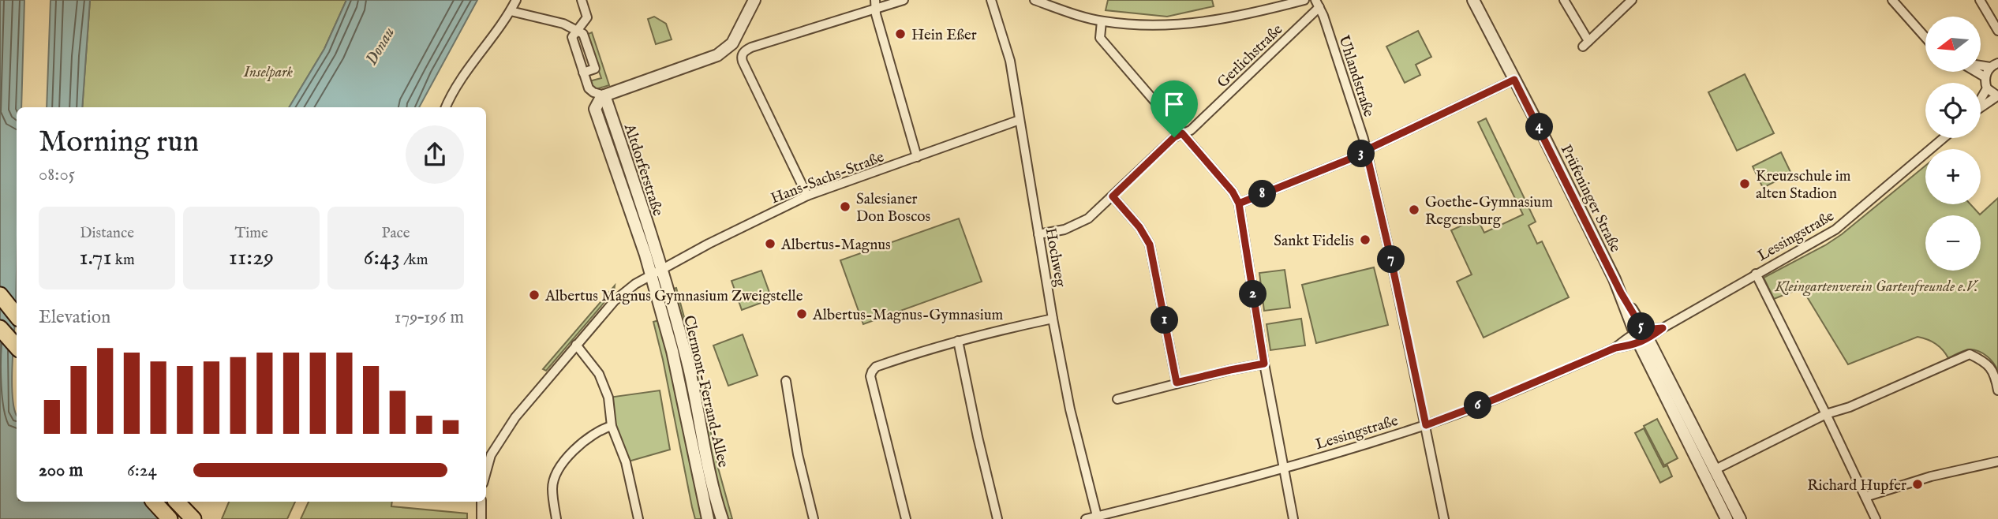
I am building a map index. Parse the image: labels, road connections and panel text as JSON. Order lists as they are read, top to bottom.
{
  "streets": {
    "street": [
      "Gerlichstraße",
      "Uhlandstraße",
      "Altdorferstraße",
      "Hans-Sachs-Straße",
      "Prüfeninger Straße",
      "Lessingstraße",
      "Hochweg",
      "Clermont-Ferrand-Allee"
    ]
  },
  "crossings": [
    ["Gerlichstraße", "Uhlandstraße"],
    ["Gerlichstraße", "Hochweg"],
    ["Uhlandstraße", "Lessingstraße"],
    ["Altdorferstraße", "Hans-Sachs-Straße"],
    ["Altdorferstraße", "Clermont-Ferrand-Allee"],
    ["Hans-Sachs-Straße", "Hochweg"],
    ["Hans-Sachs-Straße", "Clermont-Ferrand-Allee"],
    ["Prüfeninger Straße", "Lessingstraße"],
    ["Lessingstraße", "Hochweg"]
  ],
  "water": ["Donau"],
  "parks": ["Inselpark", "Kleingartenverein Gartenfreunde e.V."],
  "places": [
    "Hein Eßer",
    "Kreuzschule im alten Stadion",
    "Salesianer Don Boscos",
    "Goethe-Gymnasium Regensburg",
    "Sankt Fidelis",
    "Albertus-Magnus",
    "Albertus Magnus Gymnasium Zweigstelle",
    "Albertus-Magnus-Gymnasium",
    "Richard Hupfer"
  ],
  "north": "left",
  "page": {
    "map_buttons": ["+", "−"],
    "heading": ["Morning run", "08:05"],
    "pins": [
      "4",
      "3",
      "8",
      "7",
      "2",
      "1",
      "5",
      "6"
    ],
    "stats": [
      ["Distance", "1.71 km"],
      ["Time", "11:29"],
      ["Pace", "6:43 /km"]
    ],
    "chart": ["Elevation", "179–196 m"],
    "list": [
      {
        "name": "200 m",
        "note": "6:24"
      }
    ]
  }
}
